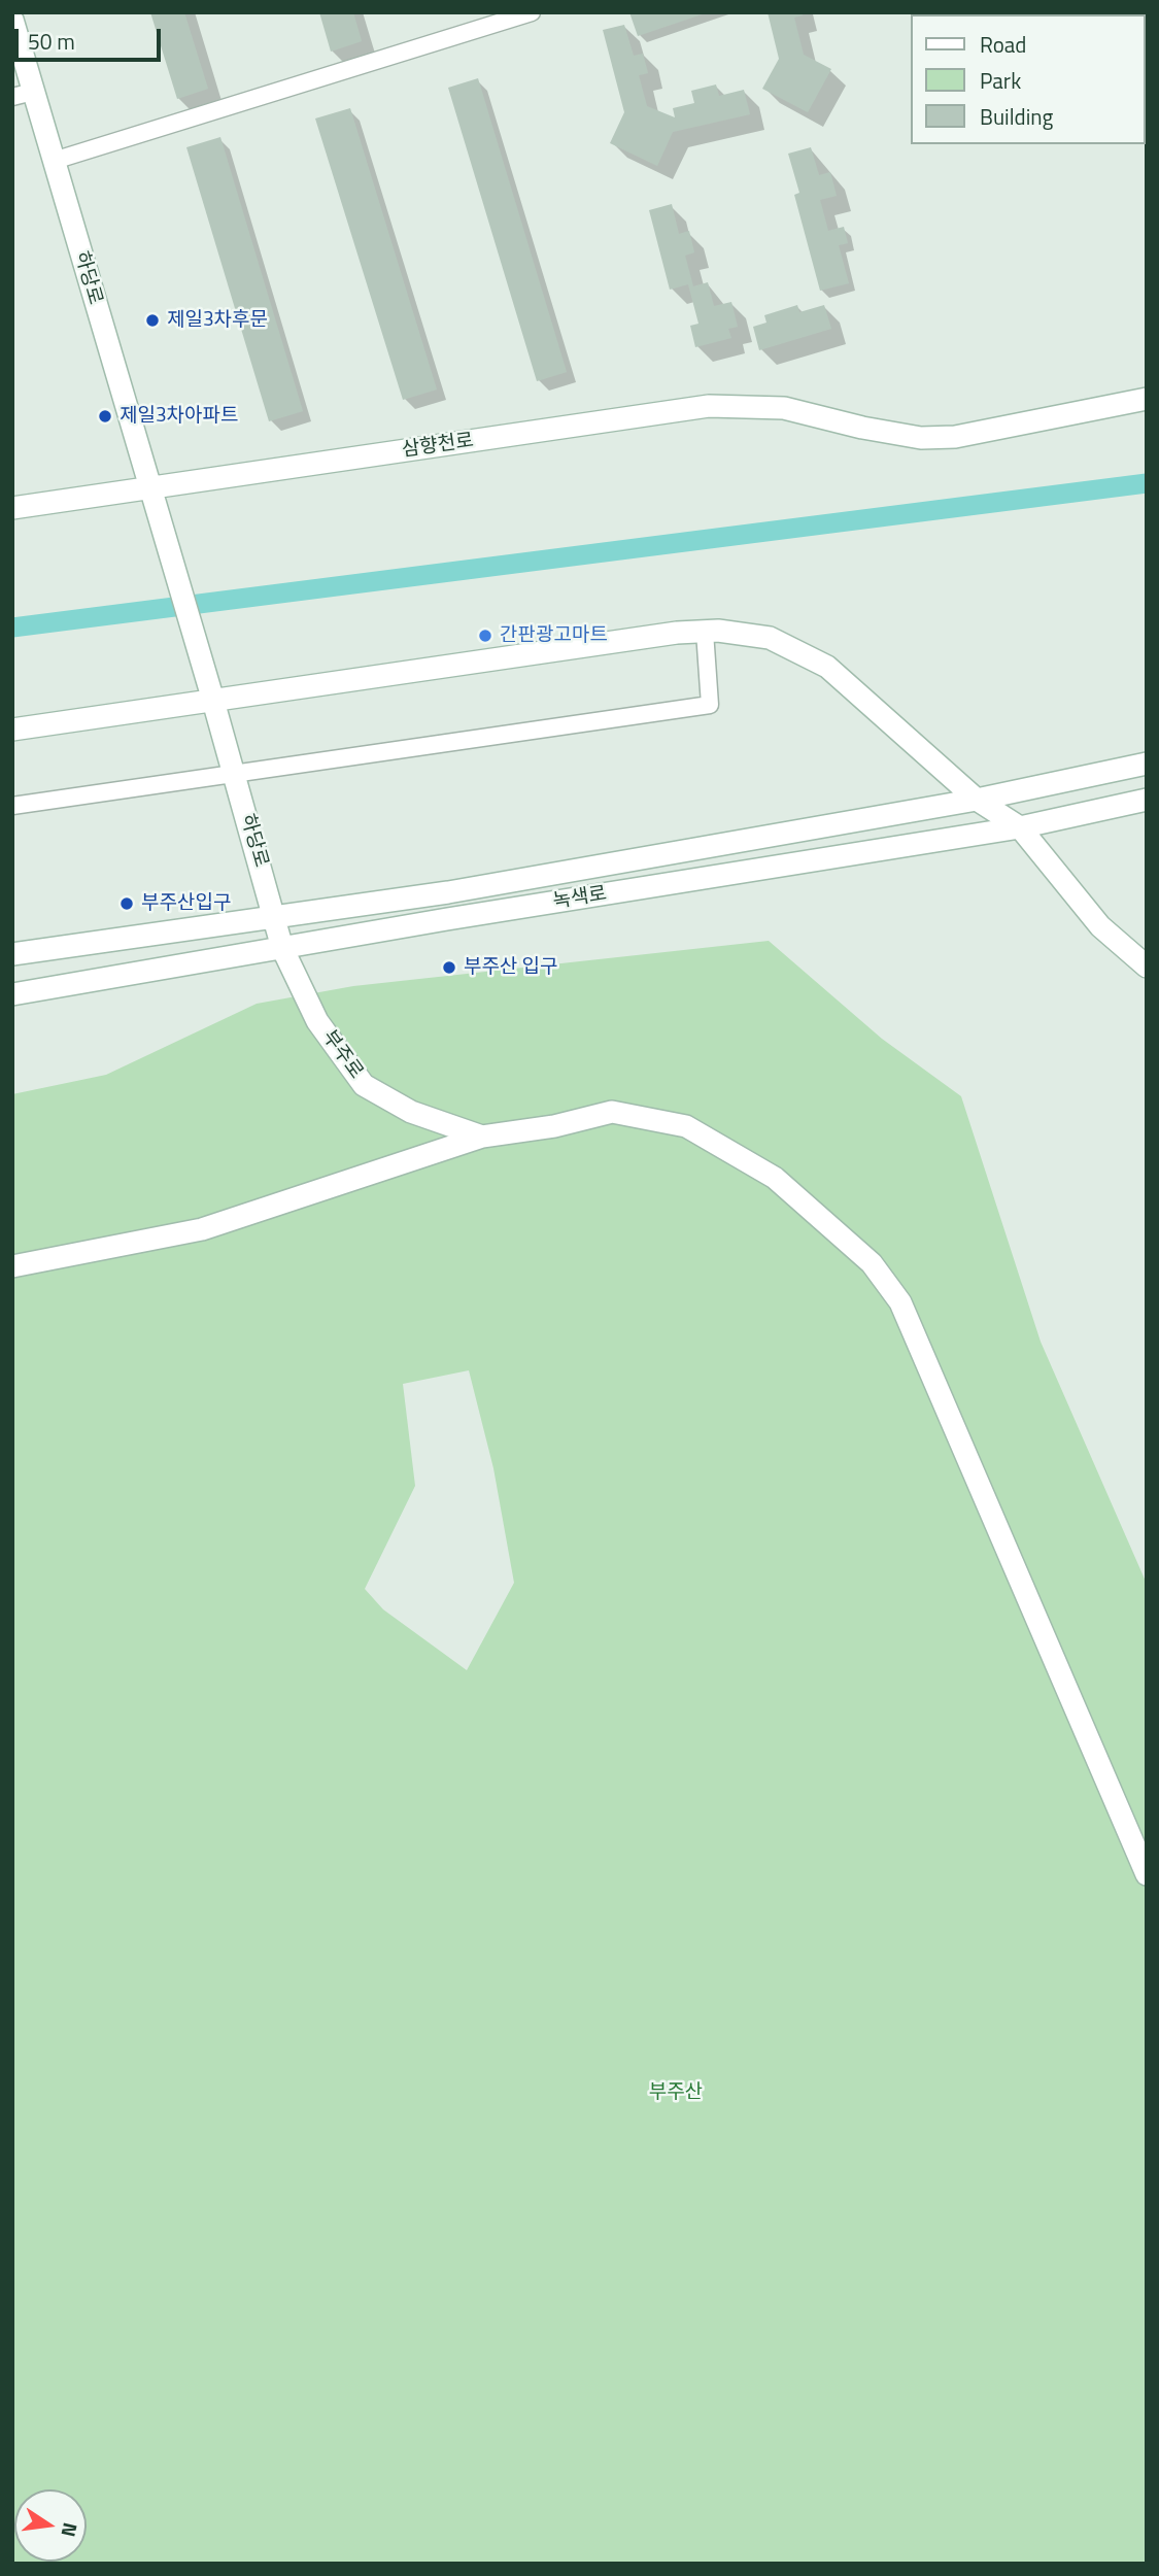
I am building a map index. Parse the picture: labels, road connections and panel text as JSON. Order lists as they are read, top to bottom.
{
  "streets": {
    "street": [
      "하당로",
      "삼향천로",
      "녹색로",
      "부주로"
    ]
  },
  "crossings": [
    ["하당로", "삼향천로"],
    ["하당로", "녹색로"],
    ["하당로", "부주로"],
    ["녹색로", "부주로"]
  ],
  "parks": ["부주산"],
  "places": [
    "제일3차후문",
    "제일3차아파트",
    "간판광고마트",
    "부주산입구",
    "부주산 입구"
  ],
  "legend": ["Road", "Park", "Building"],
  "scale_bar": "50 m",
  "north": "right"
}
